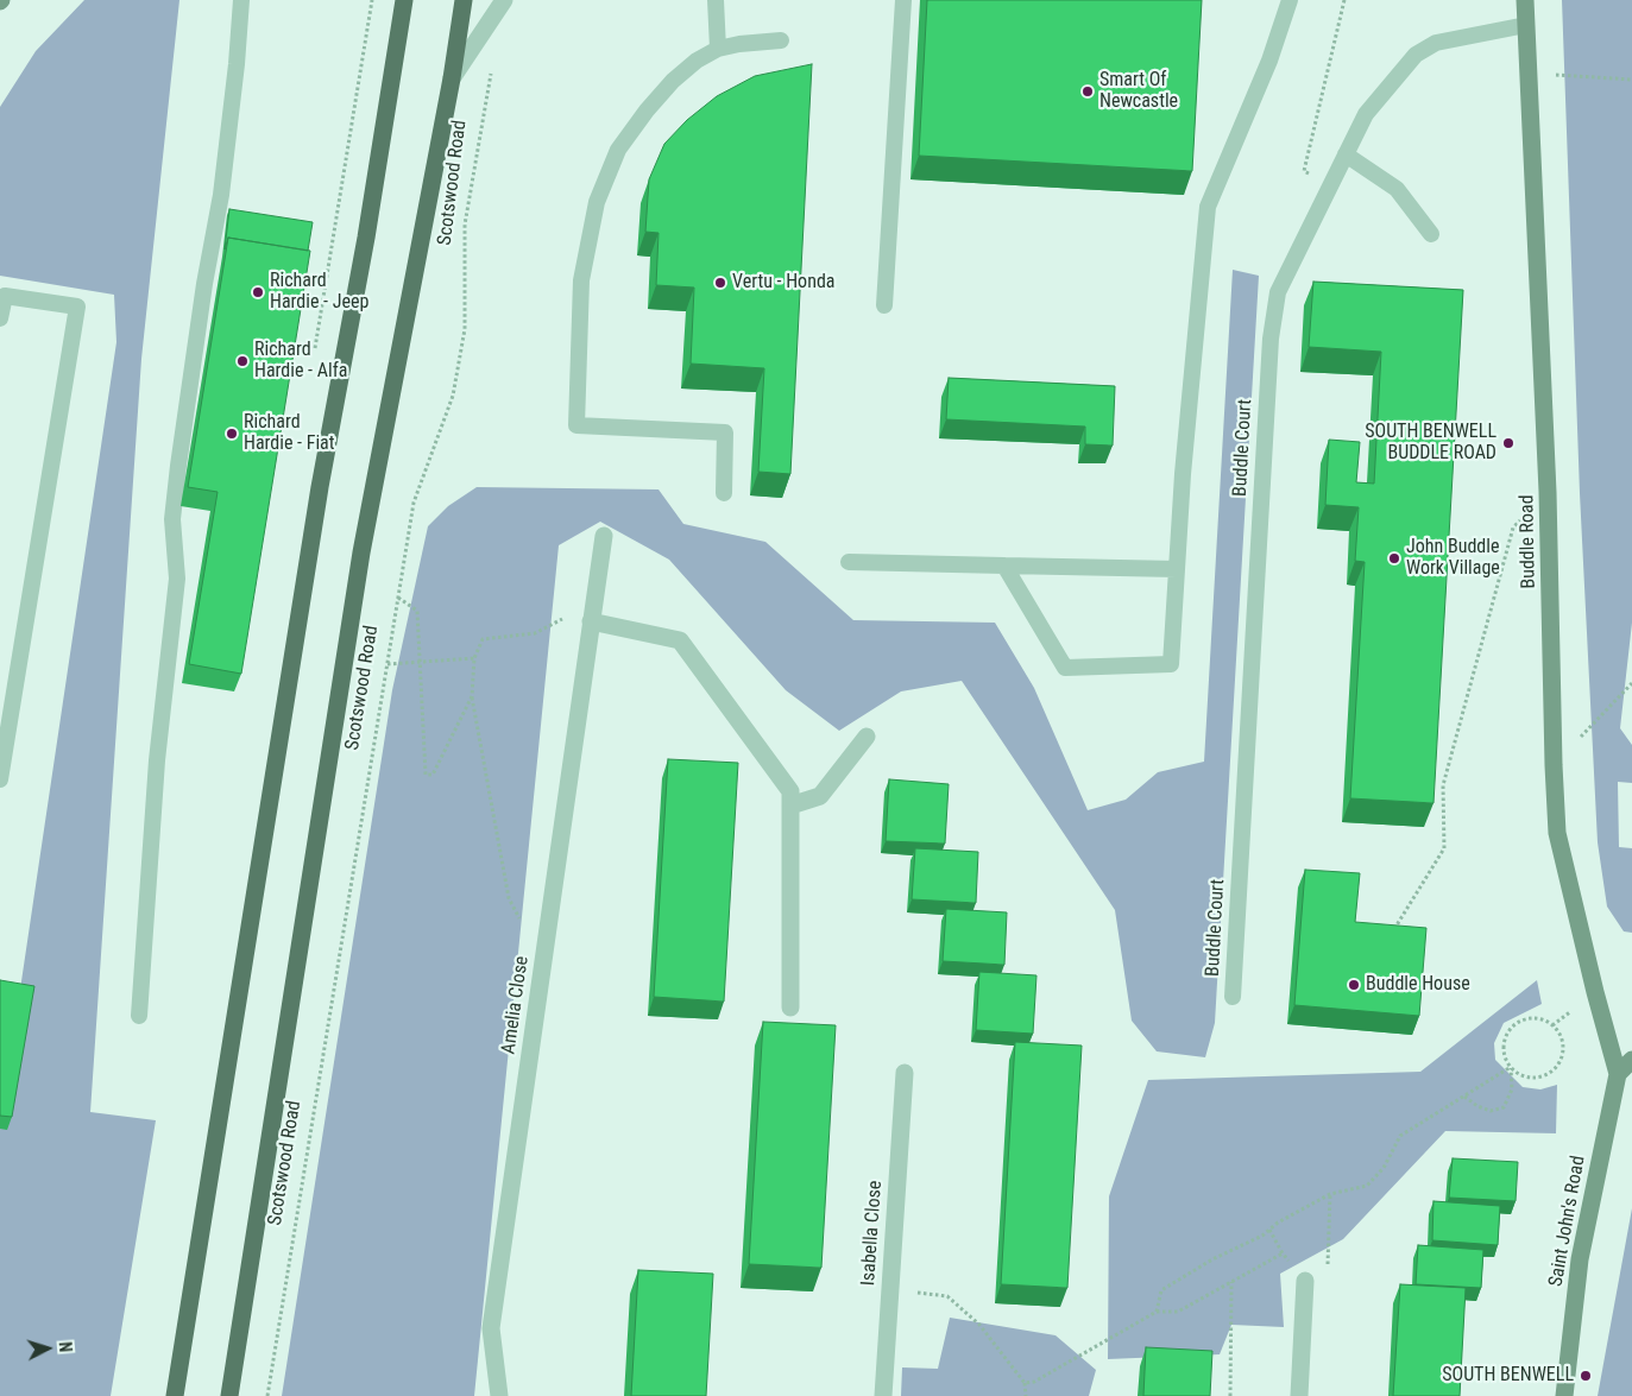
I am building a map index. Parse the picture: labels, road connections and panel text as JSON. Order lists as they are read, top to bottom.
{
  "streets": {
    "main road": ["Scotswood Road"],
    "street": [
      "Buddle Road",
      "Amelia Close",
      "Saint John's Road",
      "Isabella Close"
    ],
    "lane": ["Buddle Court"]
  },
  "crossings": [
    ["Buddle Court", "Buddle Road"],
    ["Buddle Road", "Saint John's Road"]
  ],
  "places": [
    "Smart Of Newcastle",
    "Vertu - Honda",
    "Richard Hardie - Jeep",
    "Richard Hardie - Alfa",
    "Richard Hardie - Fiat",
    "SOUTH BENWELL BUDDLE ROAD",
    "John Buddle Work Village",
    "Buddle House",
    "SOUTH BENWELL"
  ],
  "north": "right"
}
